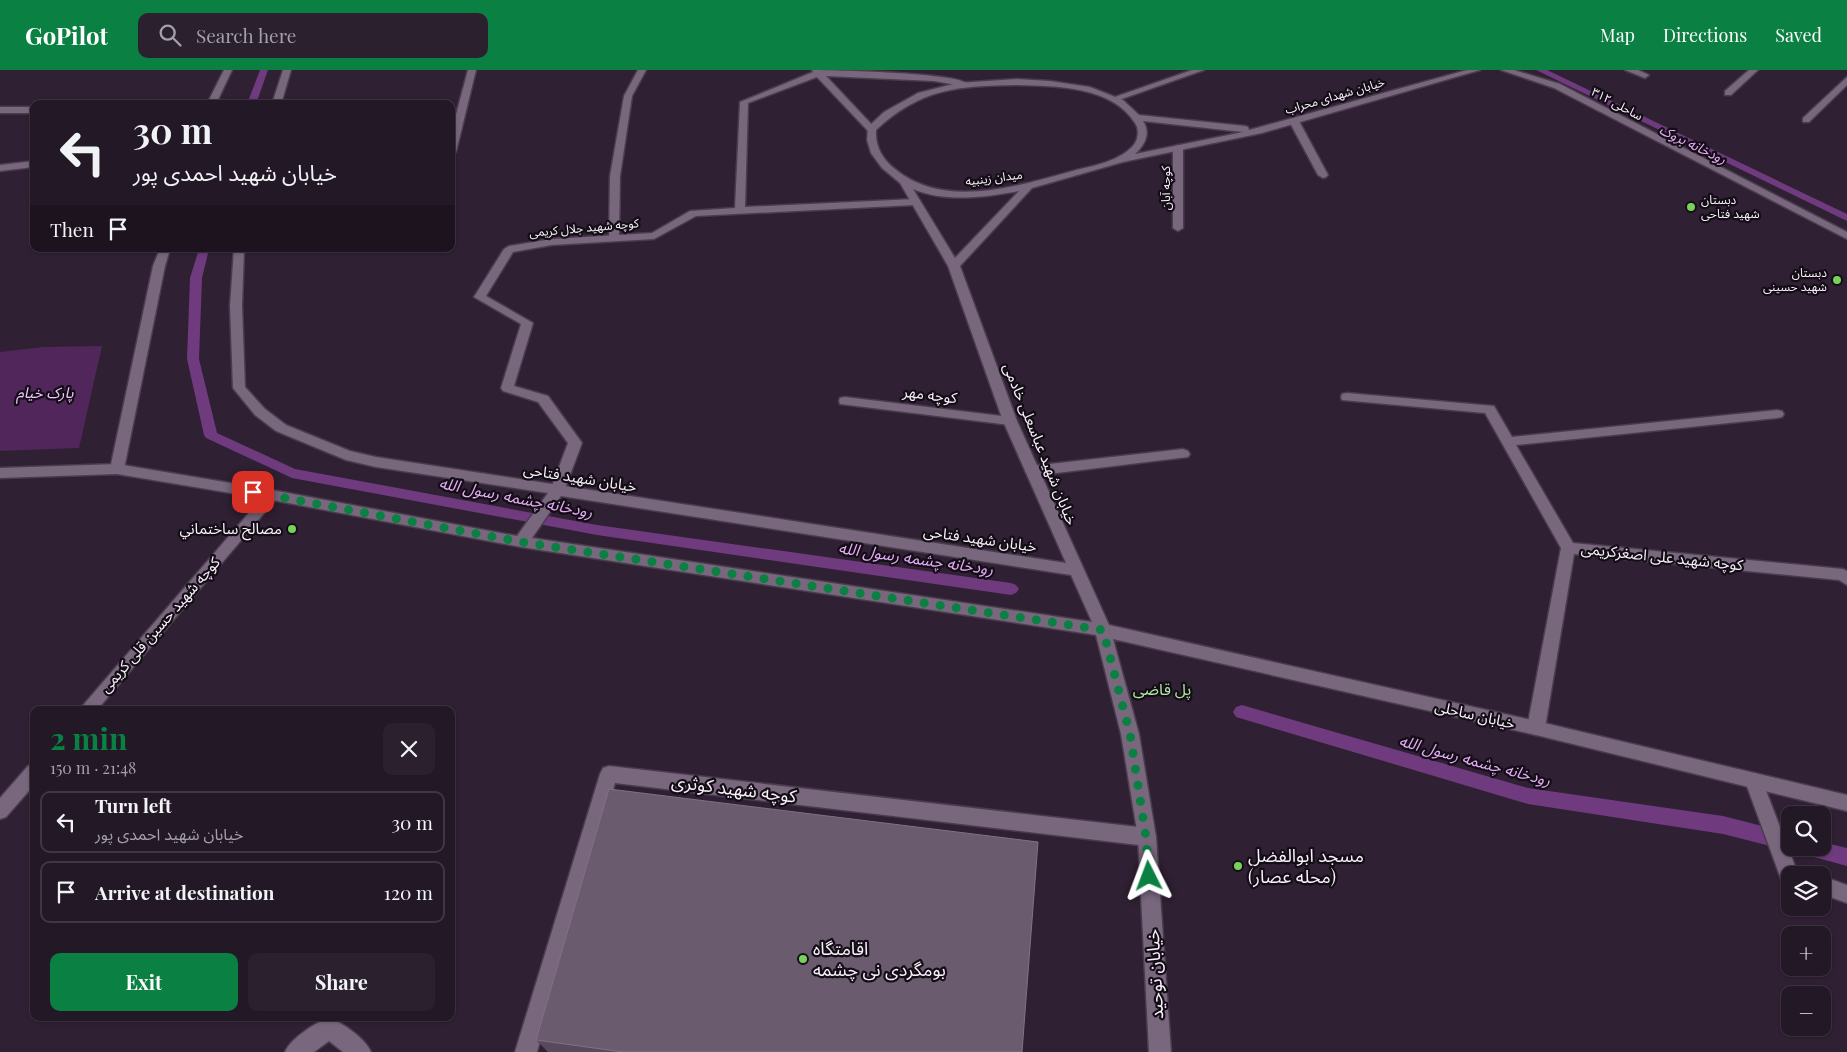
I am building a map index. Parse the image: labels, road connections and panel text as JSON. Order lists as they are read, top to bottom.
{
  "streets": {
    "street": [
      "خیابان شهدای محراب",
      "ساحلی ۳۱۲",
      "میدان زینبیه",
      "کوچه آبان",
      "کوچه شهید جلال کریمی",
      "کوچه مهر",
      "خیابان شهید عباسعلی خادمی",
      "خیابان شهید فتاحی",
      "کوچه شهید علی اصغرکریمی",
      "کوچه شهید حسین قلی کریمی",
      "خیابان ساحلی",
      "کوچه شهید کوثری",
      "خیابان توحید"
    ]
  },
  "crossings": [
    ["خیابان شهدای محراب", "میدان زینبیه"],
    ["خیابان شهدای محراب", "کوچه آبان"],
    ["میدان زینبیه", "خیابان شهید عباسعلی خادمی"],
    ["کوچه شهید جلال کریمی", "خیابان شهید عباسعلی خادمی"],
    ["کوچه شهید جلال کریمی", "خیابان شهید فتاحی"],
    ["کوچه مهر", "خیابان شهید عباسعلی خادمی"],
    ["خیابان شهید عباسعلی خادمی", "خیابان شهید فتاحی"],
    ["خیابان شهید عباسعلی خادمی", "خیابان ساحلی"],
    ["خیابان شهید عباسعلی خادمی", "خیابان توحید"],
    ["کوچه شهید علی اصغرکریمی", "خیابان ساحلی"],
    ["کوچه شهید حسین قلی کریمی", "خیابان ساحلی"],
    ["خیابان ساحلی", "خیابان توحید"],
    ["کوچه شهید کوثری", "خیابان توحید"]
  ],
  "districts": ["پل قاضی"],
  "water": ["رودخانه بروک", "رودخانه چشمه رسول الله"],
  "parks": ["پارک خيام"],
  "places": [
    "دبستان شهید فتاحی",
    "دبستان شهید حسینی",
    "مصالح ساختماني",
    "مسجد ابوالفضل (محله عصار)",
    "اقامتگاه بومگردی نی چشمه"
  ],
  "page": {
    "header": "GoPilot",
    "search": "Search here",
    "nav": ["Map", "Directions", "Saved"],
    "turn": ["30 m", "خیابان شهید احمدی پور"],
    "then": "Then",
    "heading": ["2 min", "150 m · 21:48"],
    "list": [
      {
        "name": "Turn left",
        "note": "خیابان شهید احمدی پور",
        "value": "30 m"
      },
      {
        "name": "Arrive at destination",
        "value": "120 m"
      }
    ],
    "map_buttons": ["+", "−"],
    "buttons": ["Exit", "Share"]
  }
}
